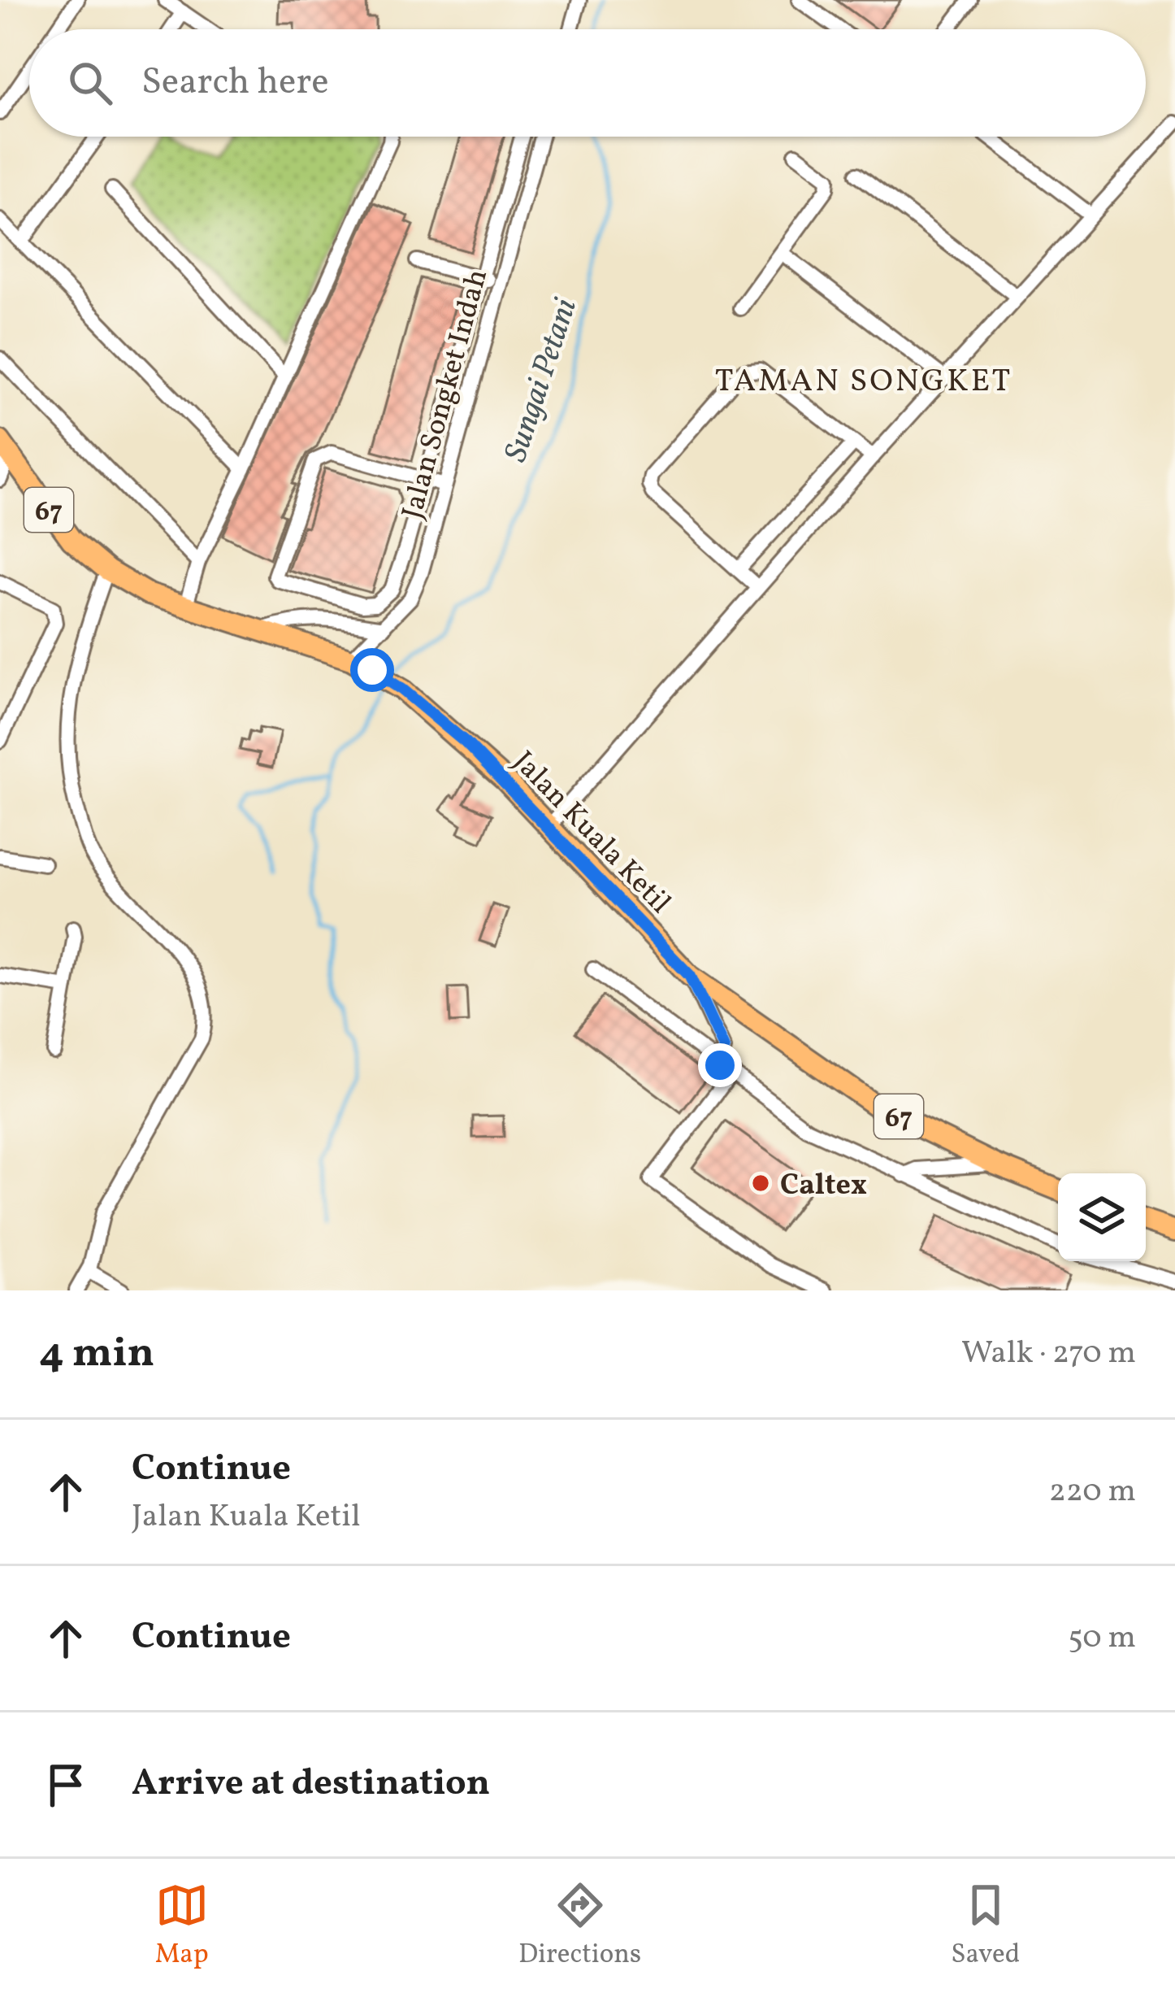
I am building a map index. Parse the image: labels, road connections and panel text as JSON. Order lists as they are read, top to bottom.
{
  "streets": {
    "main road": ["67", "Jalan Kuala Ketil"],
    "street": ["Jalan Songket Indah"]
  },
  "crossings": [
    ["Jalan Songket Indah", "Jalan Kuala Ketil"]
  ],
  "districts": ["TAMAN SONGKET"],
  "water": ["Sungai Petani"],
  "places": ["Caltex"],
  "page": {
    "search": "Search here",
    "heading": ["4 min", "Walk · 270 m"],
    "list": [
      ["Continue", "Jalan Kuala Ketil", "220 m"],
      ["Continue", "50 m"],
      "Arrive at destination"
    ],
    "nav": ["Map", "Directions", "Saved"]
  }
}
